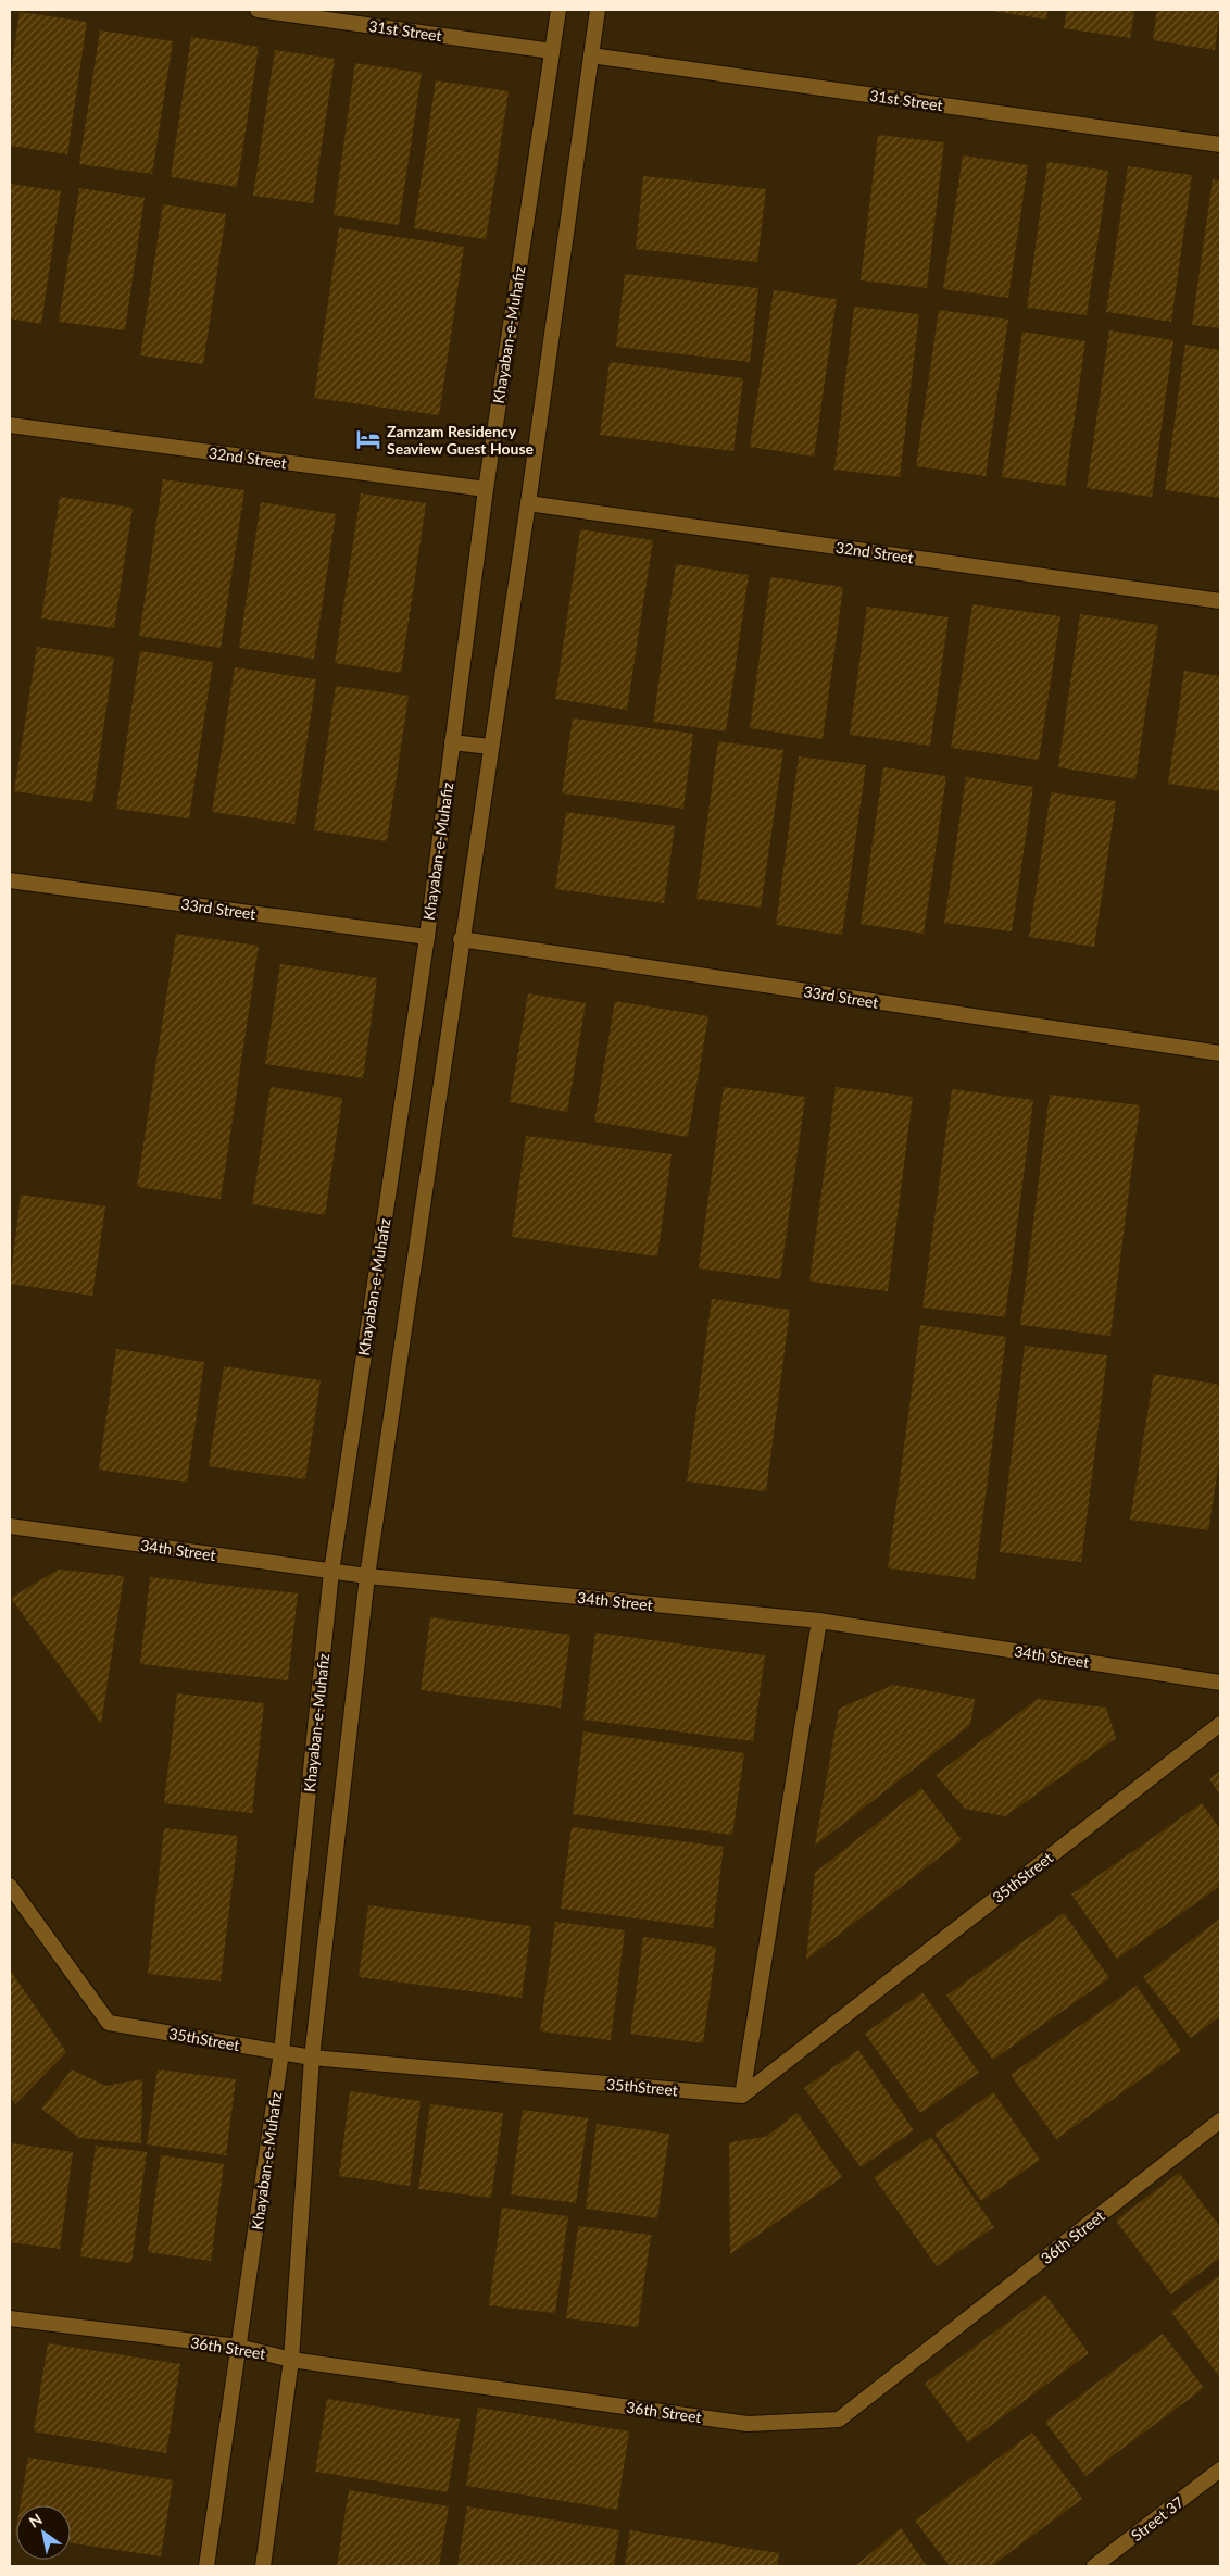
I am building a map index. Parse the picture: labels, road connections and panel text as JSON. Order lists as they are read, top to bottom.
{
  "streets": {
    "street": [
      "31st Street",
      "Khayaban-e-Muhafiz",
      "32nd Street",
      "33rd Street",
      "34th Street",
      "35thStreet",
      "36th Street",
      "Street 37"
    ]
  },
  "crossings": [
    ["31st Street", "Khayaban-e-Muhafiz"],
    ["Khayaban-e-Muhafiz", "32nd Street"],
    ["Khayaban-e-Muhafiz", "33rd Street"],
    ["Khayaban-e-Muhafiz", "34th Street"],
    ["Khayaban-e-Muhafiz", "35thStreet"],
    ["Khayaban-e-Muhafiz", "36th Street"]
  ],
  "places": {
    "hotel": ["Zamzam Residency Seaview Guest House"]
  },
  "north": "top left"
}
